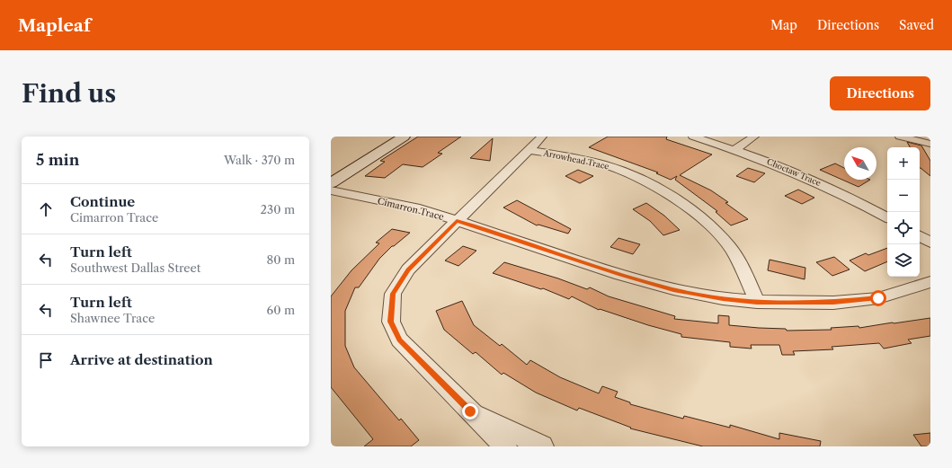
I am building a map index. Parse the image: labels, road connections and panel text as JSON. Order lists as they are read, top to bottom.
{
  "streets": {
    "street": ["Arrowhead Trace", "Choctaw Trace", "Cimarron Trace"]
  },
  "crossings": [
    ["Arrowhead Trace", "Cimarron Trace"]
  ],
  "north": "top left",
  "page": {
    "header": "Mapleaf",
    "nav": ["Map", "Directions", "Saved"],
    "buttons": "Directions",
    "title": "Find us",
    "heading": ["5 min", "Walk · 370 m"],
    "map_buttons": ["+", "−"],
    "list": [
      ["Continue", "Cimarron Trace", "230 m"],
      ["Turn left", "Southwest Dallas Street", "80 m"],
      ["Turn left", "Shawnee Trace", "60 m"],
      "Arrive at destination"
    ]
  }
}
